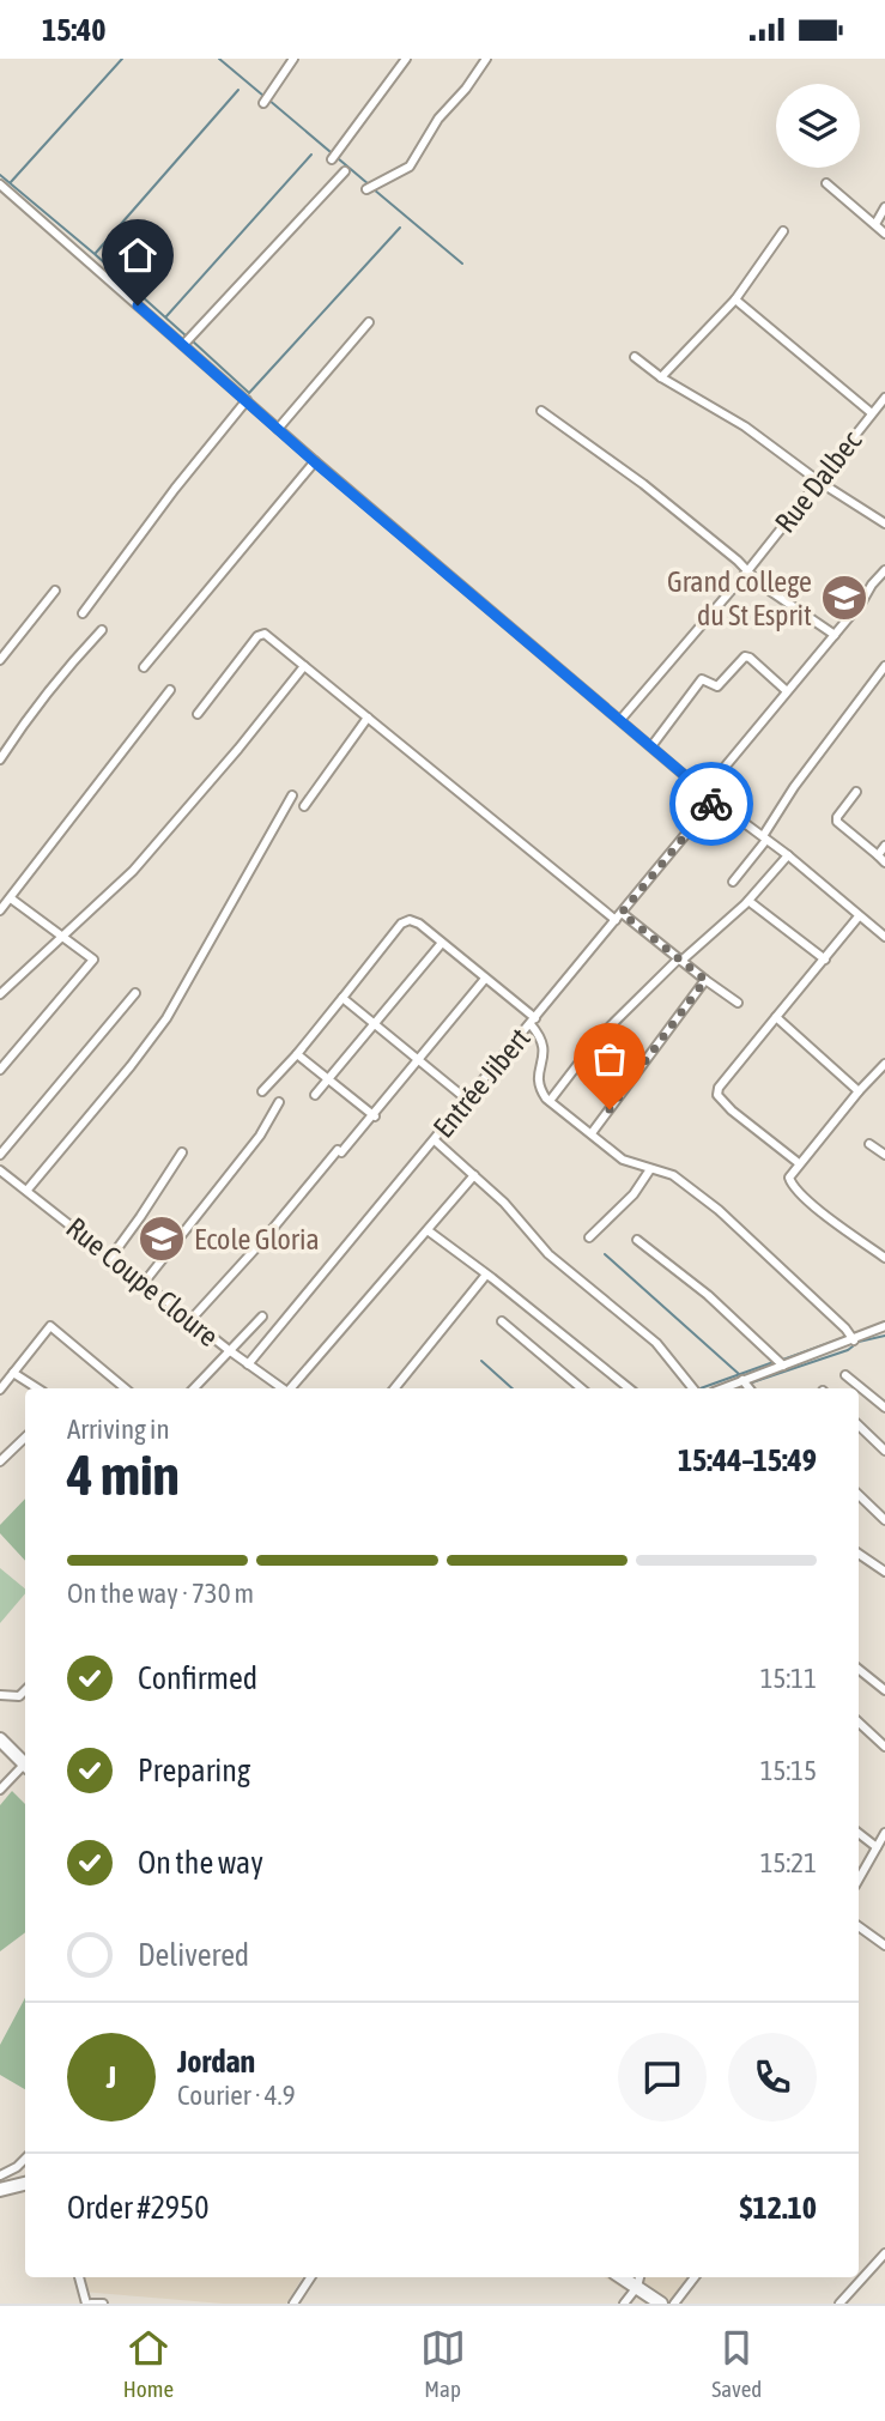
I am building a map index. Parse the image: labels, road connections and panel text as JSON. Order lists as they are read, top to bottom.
{
  "streets": {
    "street": ["Rue Dalbec", "Entrée Jibert", "Rue Coupe Cloure"]
  },
  "crossings": [
    ["Entrée Jibert", "Rue Coupe Cloure"]
  ],
  "places": {
    "school or university": ["Grand college du St Esprit", "Ecole Gloria"]
  },
  "page": {
    "status": "15:40",
    "heading": ["4 min", "Arriving in", "15:44–15:49"],
    "panel": [
      "Jordan",
      "Courier · 4.9",
      "Order #2950",
      "$12.10"
    ],
    "bar": "On the way · 730 m",
    "list": [
      ["Confirmed", "15:11"],
      ["Preparing", "15:15"],
      ["On the way", "15:21"],
      "Delivered"
    ],
    "round": "J",
    "tabs": ["Home", "Map", "Saved"]
  }
}
